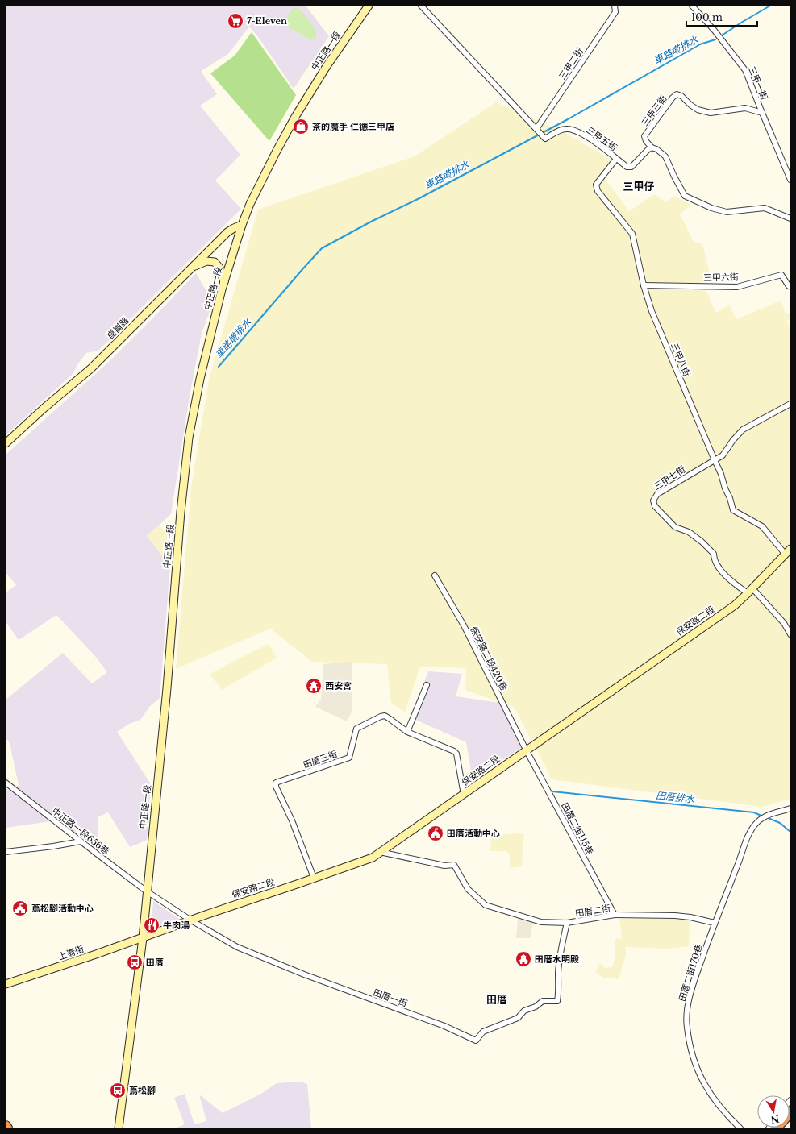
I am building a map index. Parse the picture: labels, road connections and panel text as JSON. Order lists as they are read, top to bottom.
{
  "streets": {
    "street": [
      "中正路一段",
      "三甲二街",
      "三甲一街",
      "三甲三街",
      "三甲五街",
      "三甲六街",
      "崑崙路",
      "三甲八街",
      "三甲七街",
      "保安路二段",
      "保安路二段420巷",
      "田厝三街",
      "田厝二街115巷",
      "中正路一段656巷",
      "田厝二街",
      "上崙街",
      "田厝二街170巷",
      "田厝一街"
    ]
  },
  "crossings": [
    ["中正路一段", "崑崙路"],
    ["中正路一段", "保安路二段"],
    ["中正路一段", "中正路一段656巷"],
    ["中正路一段", "上崙街"],
    ["中正路一段", "田厝一街"],
    ["三甲二街", "三甲五街"],
    ["三甲一街", "三甲三街"],
    ["三甲三街", "三甲五街"],
    ["三甲五街", "三甲八街"],
    ["三甲六街", "三甲八街"],
    ["三甲八街", "三甲七街"],
    ["三甲八街", "保安路二段"],
    ["三甲七街", "保安路二段"],
    ["保安路二段", "保安路二段420巷"],
    ["保安路二段", "田厝三街"],
    ["保安路二段", "田厝二街115巷"],
    ["保安路二段", "田厝二街"],
    ["保安路二段", "上崙街"],
    ["保安路二段", "田厝一街"],
    ["保安路二段420巷", "田厝二街115巷"],
    ["田厝二街115巷", "田厝二街"],
    ["中正路一段656巷", "田厝一街"],
    ["田厝二街", "田厝二街170巷"],
    ["田厝二街", "田厝一街"]
  ],
  "districts": ["三甲仔", "田厝"],
  "water": ["車路墘排水", "田厝排水"],
  "places": {
    "supermarket": ["7-Eleven"],
    "shop": ["茶的魔手 仁德三甲店"],
    "temple": ["西安宮", "田厝水明殿"],
    "public building": ["田厝活動中心", "蔦松腳活動中心"],
    "restaurant": ["牛肉湯"],
    "bus stop": ["田厝", "蔦松腳"]
  },
  "scale_bar": "100 m",
  "north": "bottom"
}
